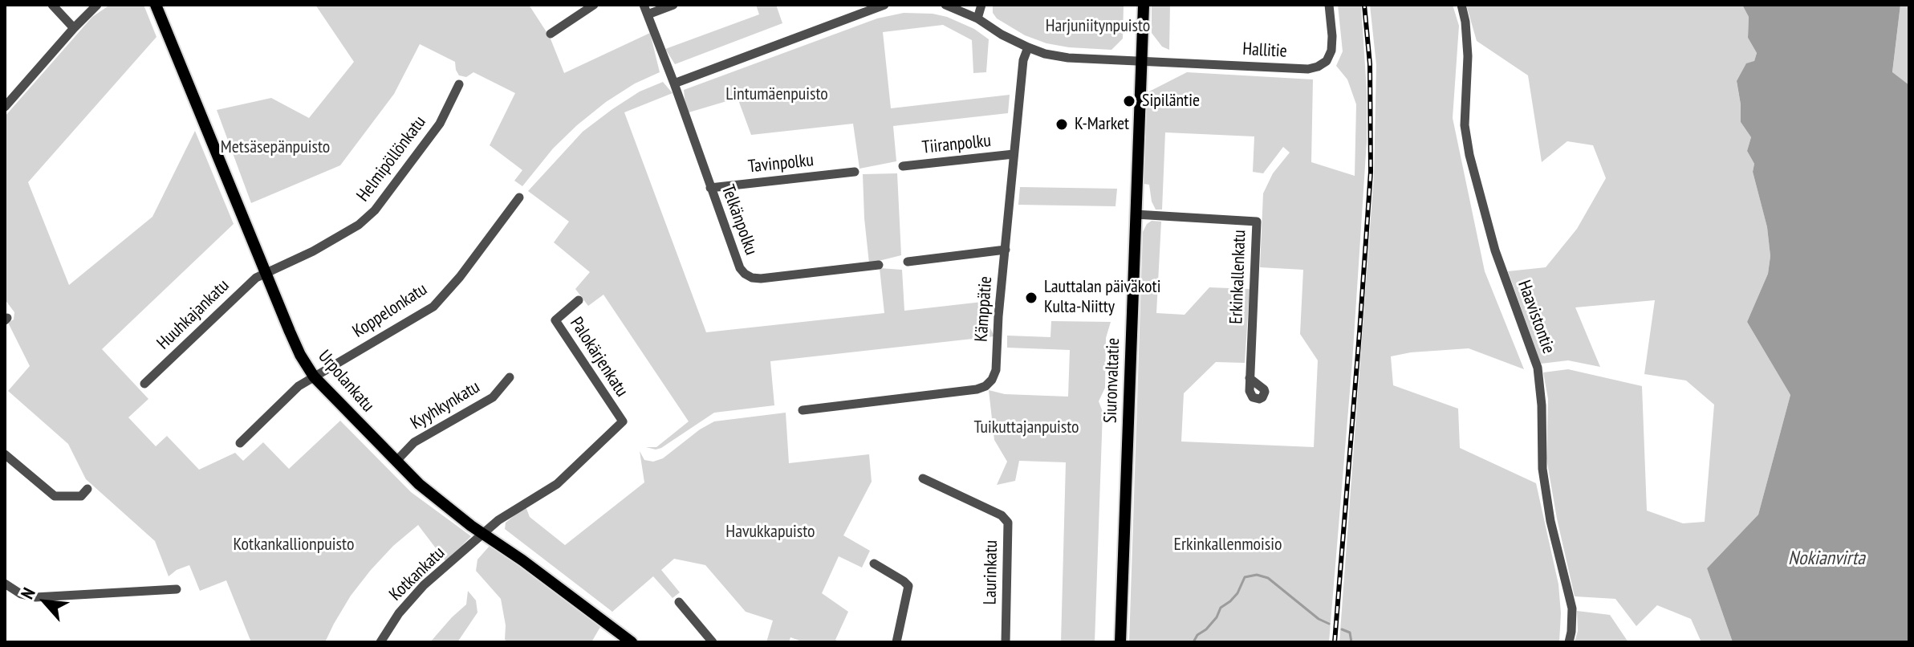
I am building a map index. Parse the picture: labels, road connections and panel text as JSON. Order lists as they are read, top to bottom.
{
  "streets": {
    "main road": ["Siuronvaltatie", "Urpolankatu"],
    "street": [
      "Hallitie",
      "Tiiranpolku",
      "Helmipöllönkatu",
      "Tavinpolku",
      "Telkänpolku",
      "Erkinkallenkatu",
      "Kämppätie",
      "Koppelonkatu",
      "Huuhkajankatu",
      "Haavistontie",
      "Palokärjenkatu",
      "Kyyhkynkatu",
      "Laurinkatu",
      "Kotkankatu"
    ]
  },
  "crossings": [
    ["Hallitie", "Siuronvaltatie"],
    ["Tiiranpolku", "Kämppätie"],
    ["Helmipöllönkatu", "Huuhkajankatu"],
    ["Helmipöllönkatu", "Urpolankatu"],
    ["Tavinpolku", "Telkänpolku"],
    ["Erkinkallenkatu", "Siuronvaltatie"],
    ["Koppelonkatu", "Urpolankatu"],
    ["Huuhkajankatu", "Urpolankatu"],
    ["Palokärjenkatu", "Urpolankatu"],
    ["Palokärjenkatu", "Kotkankatu"],
    ["Urpolankatu", "Kyyhkynkatu"],
    ["Urpolankatu", "Kotkankatu"]
  ],
  "water": ["Nokianvirta"],
  "parks": [
    "Harjuniitynpuisto",
    "Lintumäenpuisto",
    "Metsäsepänpuisto",
    "Tuikuttajanpuisto",
    "Havukkapuisto",
    "Kotkankallionpuisto",
    "Erkinkallenmoisio"
  ],
  "places": ["Sipiläntie", "K-Market", "Lauttalan päiväkoti Kulta-Niitty"],
  "north": "top left"
}
